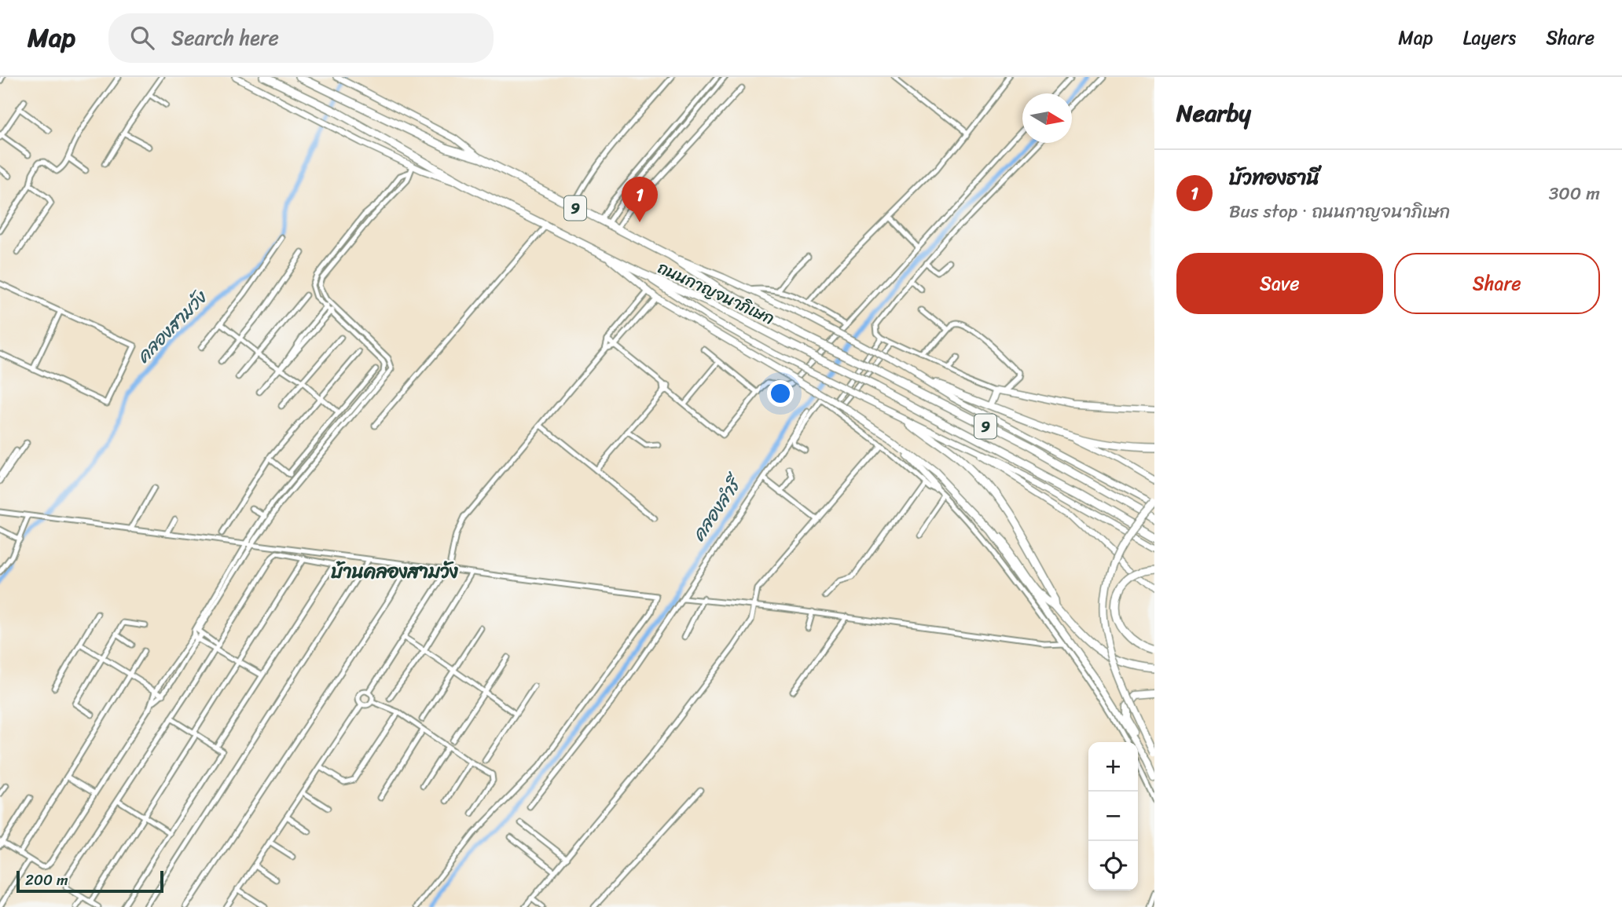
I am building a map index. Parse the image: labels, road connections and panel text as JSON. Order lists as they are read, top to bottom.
{
  "streets": {
    "highway": ["9", "ถนนกาญจนาภิเษก"]
  },
  "districts": ["บ้านคลองสามวัง"],
  "water": ["คลองสามวัง", "คลองลำรี"],
  "scale_bar": "200 m",
  "north": "right",
  "page": {
    "header": "Map",
    "search": "Search here",
    "nav": ["Map", "Layers", "Share"],
    "heading": "Nearby",
    "list": [
      {
        "mark": "1",
        "name": "บัวทองธานี",
        "note": "Bus stop · ถนนกาญจนาภิเษก",
        "value": "300 m"
      }
    ],
    "pins": "1",
    "buttons": ["Save", "Share"],
    "map_buttons": ["+", "−"],
    "scale": "200 m"
  }
}
